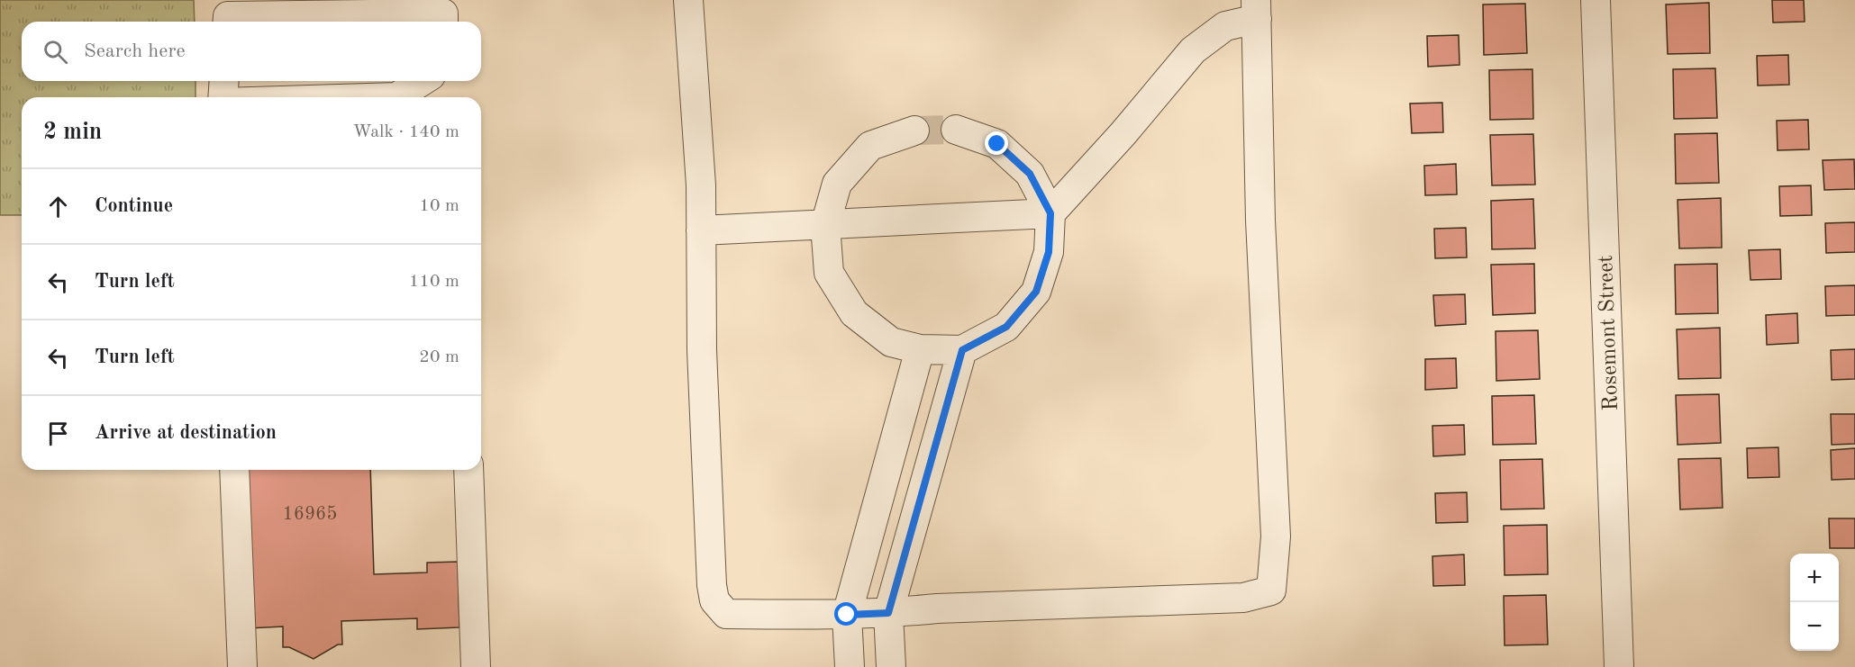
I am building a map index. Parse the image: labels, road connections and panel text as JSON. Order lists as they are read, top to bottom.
{
  "streets": {
    "street": ["Rosemont Street"]
  },
  "house_numbers": ["16965"],
  "page": {
    "search": "Search here",
    "heading": ["2 min", "Walk · 140 m"],
    "list": [
      ["Continue", "10 m"],
      ["Turn left", "110 m"],
      ["Turn left", "20 m"],
      "Arrive at destination"
    ],
    "map_buttons": ["+", "−"]
  }
}
